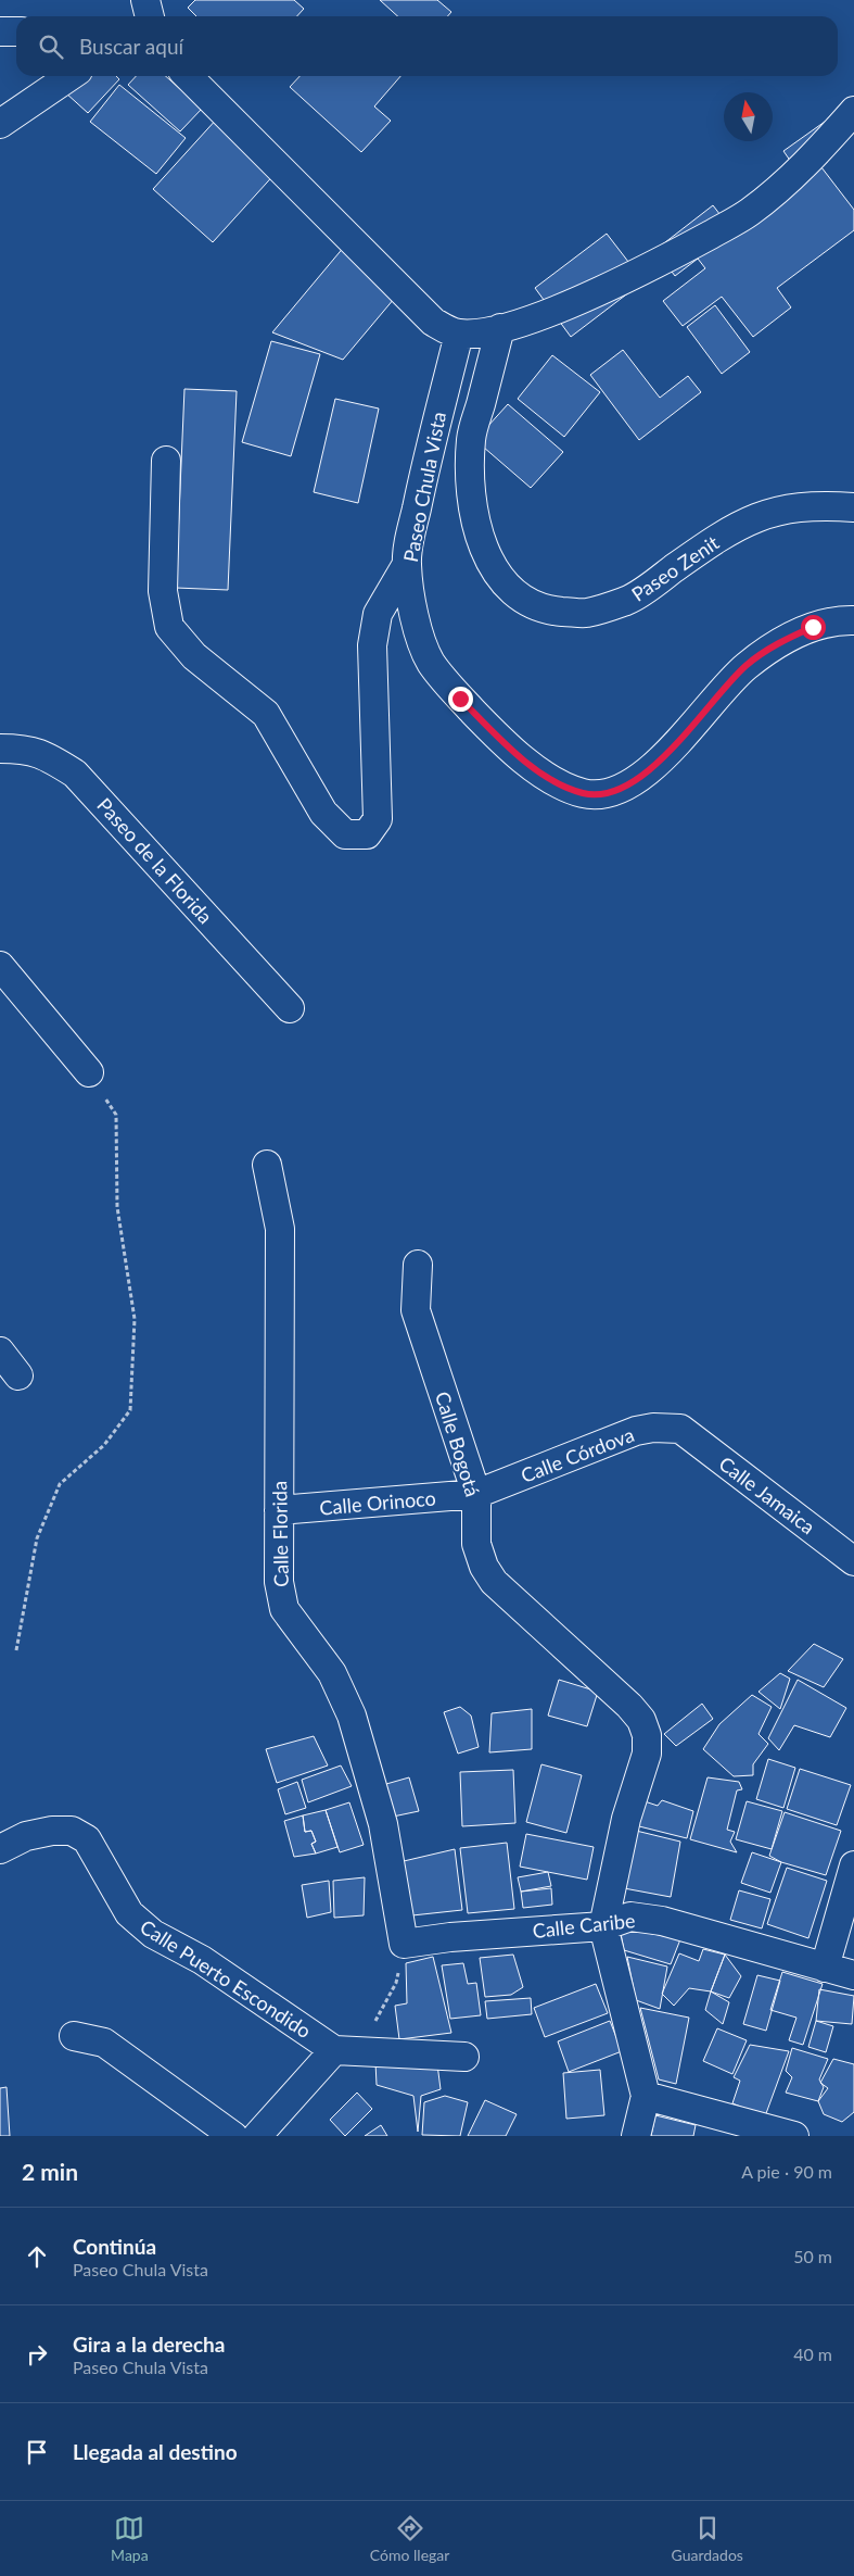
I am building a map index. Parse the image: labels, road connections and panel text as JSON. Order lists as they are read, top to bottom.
{
  "streets": {
    "street": [
      "Paseo Chula Vista",
      "Paseo Zenit",
      "Paseo de la Florida",
      "Calle Bogotá",
      "Calle Córdova",
      "Calle Jamaica",
      "Calle Orinoco",
      "Calle Florida",
      "Calle Caribe",
      "Calle Puerto Escondido"
    ]
  },
  "crossings": [
    ["Calle Bogotá", "Calle Córdova"],
    ["Calle Bogotá", "Calle Orinoco"],
    ["Calle Bogotá", "Calle Caribe"],
    ["Calle Córdova", "Calle Jamaica"],
    ["Calle Córdova", "Calle Orinoco"],
    ["Calle Orinoco", "Calle Florida"],
    ["Calle Florida", "Calle Caribe"]
  ],
  "north": "top",
  "page": {
    "search": "Buscar aquí",
    "heading": ["2 min", "A pie · 90 m"],
    "list": [
      ["Continúa", "Paseo Chula Vista", "50 m"],
      ["Gira a la derecha", "Paseo Chula Vista", "40 m"],
      "Llegada al destino"
    ],
    "nav": ["Mapa", "Cómo llegar", "Guardados"]
  }
}
